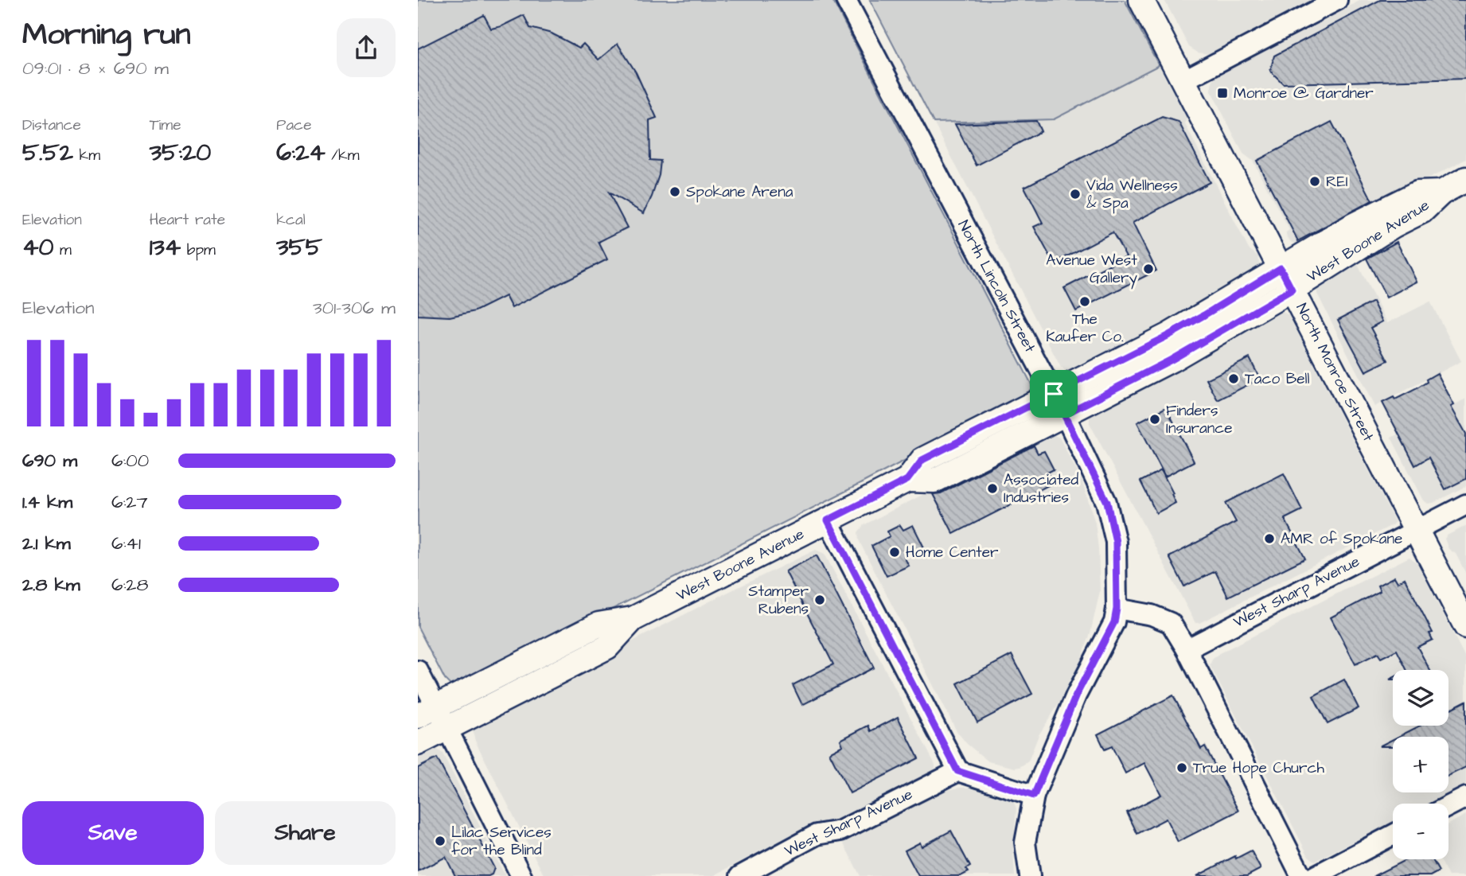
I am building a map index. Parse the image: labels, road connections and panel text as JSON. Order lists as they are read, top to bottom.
{
  "streets": {
    "main road": ["West Boone Avenue", "North Monroe Street"],
    "street": ["North Lincoln Street", "West Sharp Avenue"]
  },
  "crossings": [
    ["West Boone Avenue", "North Lincoln Street"],
    ["West Boone Avenue", "North Monroe Street"],
    ["North Monroe Street", "West Sharp Avenue"]
  ],
  "places": {
    "transit": ["Monroe @ Gardner"],
    "other": [
      "REI",
      "Spokane Arena",
      "Vida Wellness & Spa",
      "Avenue West Gallery",
      "The Kaufer Co.",
      "Taco Bell",
      "Finders Insurance",
      "Associated Industries",
      "AMR of Spokane",
      "Home Center",
      "Stamper Rubens",
      "True Hope Church",
      "Lilac Services for the Blind"
    ]
  },
  "page": {
    "heading": ["Morning run", "09:01 · 8 × 690 m"],
    "stats": [
      ["Distance", "5.52 km"],
      ["Time", "35:20"],
      ["Pace", "6:24 /km"],
      ["Elevation", "40 m"],
      ["Heart rate", "134 bpm"],
      ["kcal", "355"]
    ],
    "chart": ["Elevation", "301–306 m"],
    "list": [
      {
        "name": "690 m",
        "note": "6:00"
      },
      {
        "name": "1.4 km",
        "note": "6:27"
      },
      {
        "name": "2.1 km",
        "note": "6:41"
      },
      {
        "name": "2.8 km",
        "note": "6:28"
      }
    ],
    "map_buttons": ["+", "−"],
    "buttons": ["Save", "Share"]
  }
}
